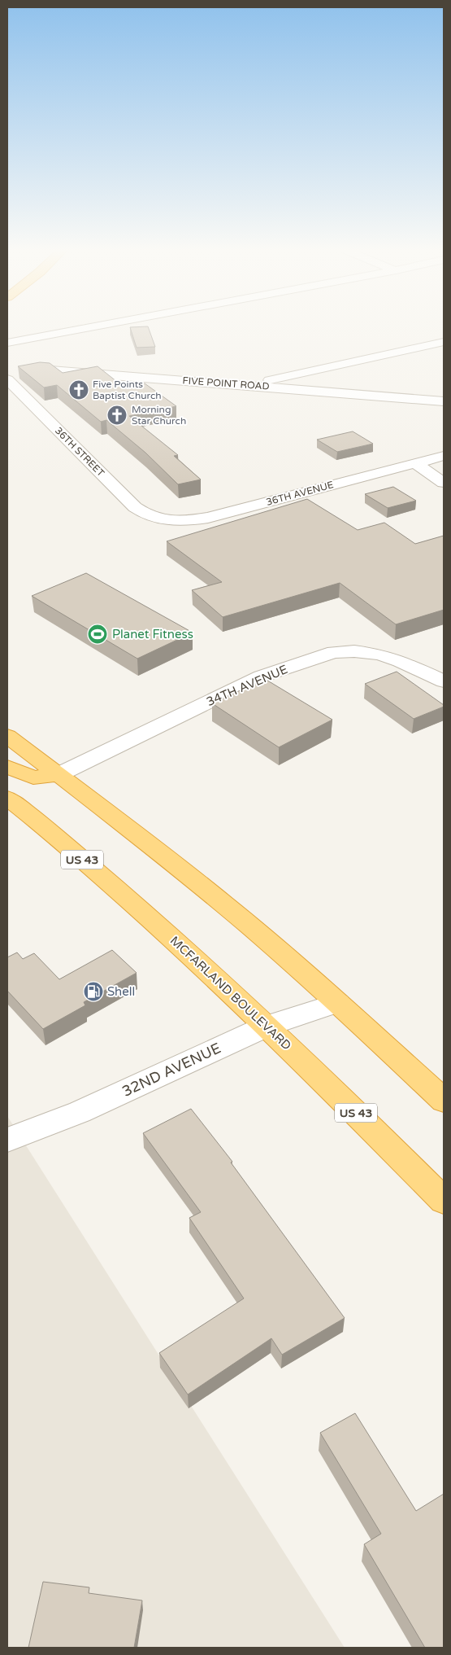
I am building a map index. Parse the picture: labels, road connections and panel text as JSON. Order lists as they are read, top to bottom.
{
  "streets": {
    "highway": ["US 43", "MCFARLAND BOULEVARD"],
    "street": [
      "FIVE POINT ROAD",
      "36TH STREET",
      "36TH AVENUE",
      "34TH AVENUE",
      "32ND AVENUE"
    ]
  },
  "crossings": [
    ["36TH STREET", "36TH AVENUE"],
    ["MCFARLAND BOULEVARD", "32ND AVENUE"]
  ],
  "places": {
    "church": ["Five Points Baptist Church", "Morning Star Church"],
    "sports": ["Planet Fitness"],
    "fuel station": ["Shell"]
  }
}
